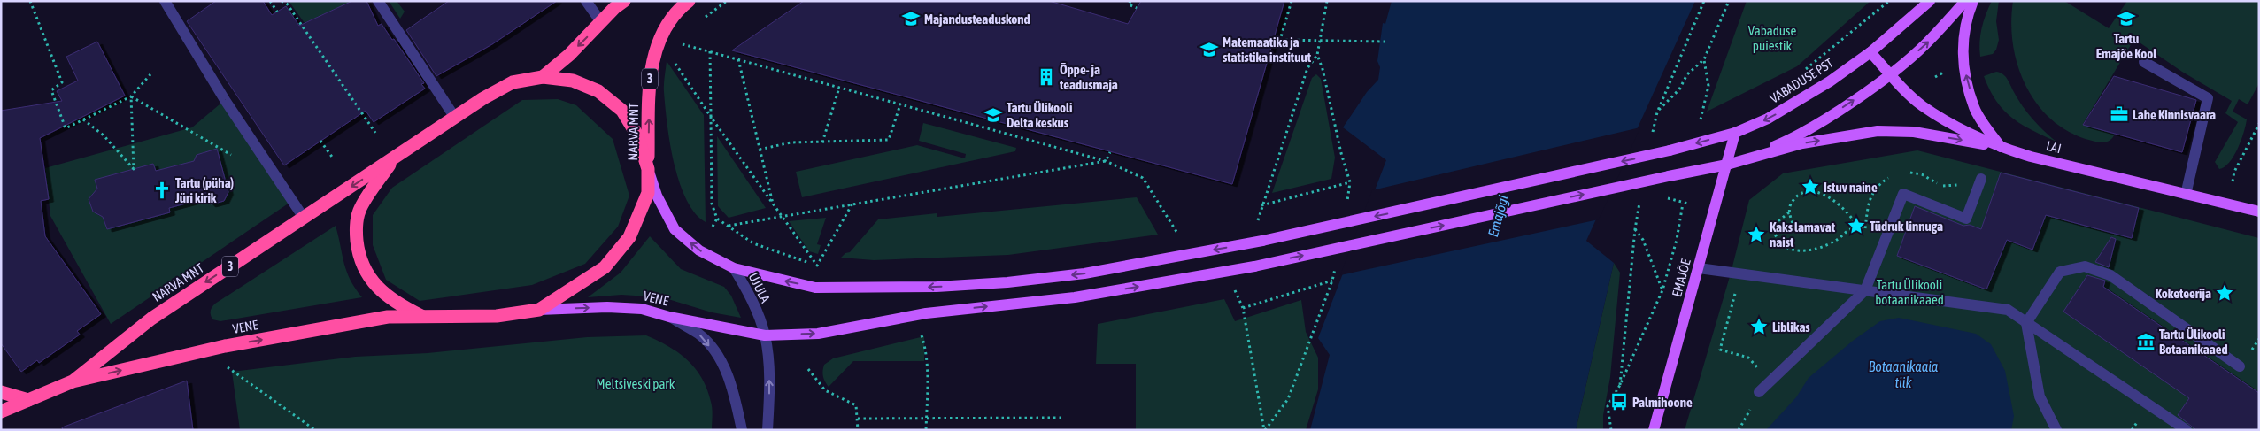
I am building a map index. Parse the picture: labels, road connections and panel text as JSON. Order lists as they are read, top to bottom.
{
  "streets": {
    "highway": ["3", "NARVA MNT", "VENE"],
    "main road": [
      "VABADUSE PST",
      "LAI",
      "EMAJÕE",
      "UJULA"
    ]
  },
  "crossings": [
    ["VABADUSE PST", "LAI"],
    ["VABADUSE PST", "EMAJÕE"],
    ["VABADUSE PST", "UJULA"],
    ["NARVA MNT", "UJULA"],
    ["NARVA MNT", "VENE"],
    ["EMAJÕE", "VENE"],
    ["UJULA", "VENE"]
  ],
  "one_way": ["UJULA", "VENE"],
  "water": ["Emajõgi", "Botaanikaaia tiik"],
  "parks": ["Vabaduse puiestik", "Tartu Ülikooli botaanikaaed", "Meltsiveski park"],
  "places": {
    "school or university": [
      "Majandusteaduskond",
      "Tartu Emajõe Kool",
      "Matemaatika ja statistika instituut",
      "Tartu Ülikooli Delta keskus"
    ],
    "building": ["Õppe- ja teadusmaja"],
    "office": ["Lahe Kinnisvaara"],
    "place": [
      "Istuv naine",
      "Tüdruk linnuga",
      "Kaks lamavat naist",
      "Koketeerija",
      "Liblikas"
    ],
    "church": ["Tartu (püha) Jüri kirik"],
    "museum": ["Tartu Ülikooli Botaanikaaed"],
    "bus stop": ["Palmihoone"]
  }
}
